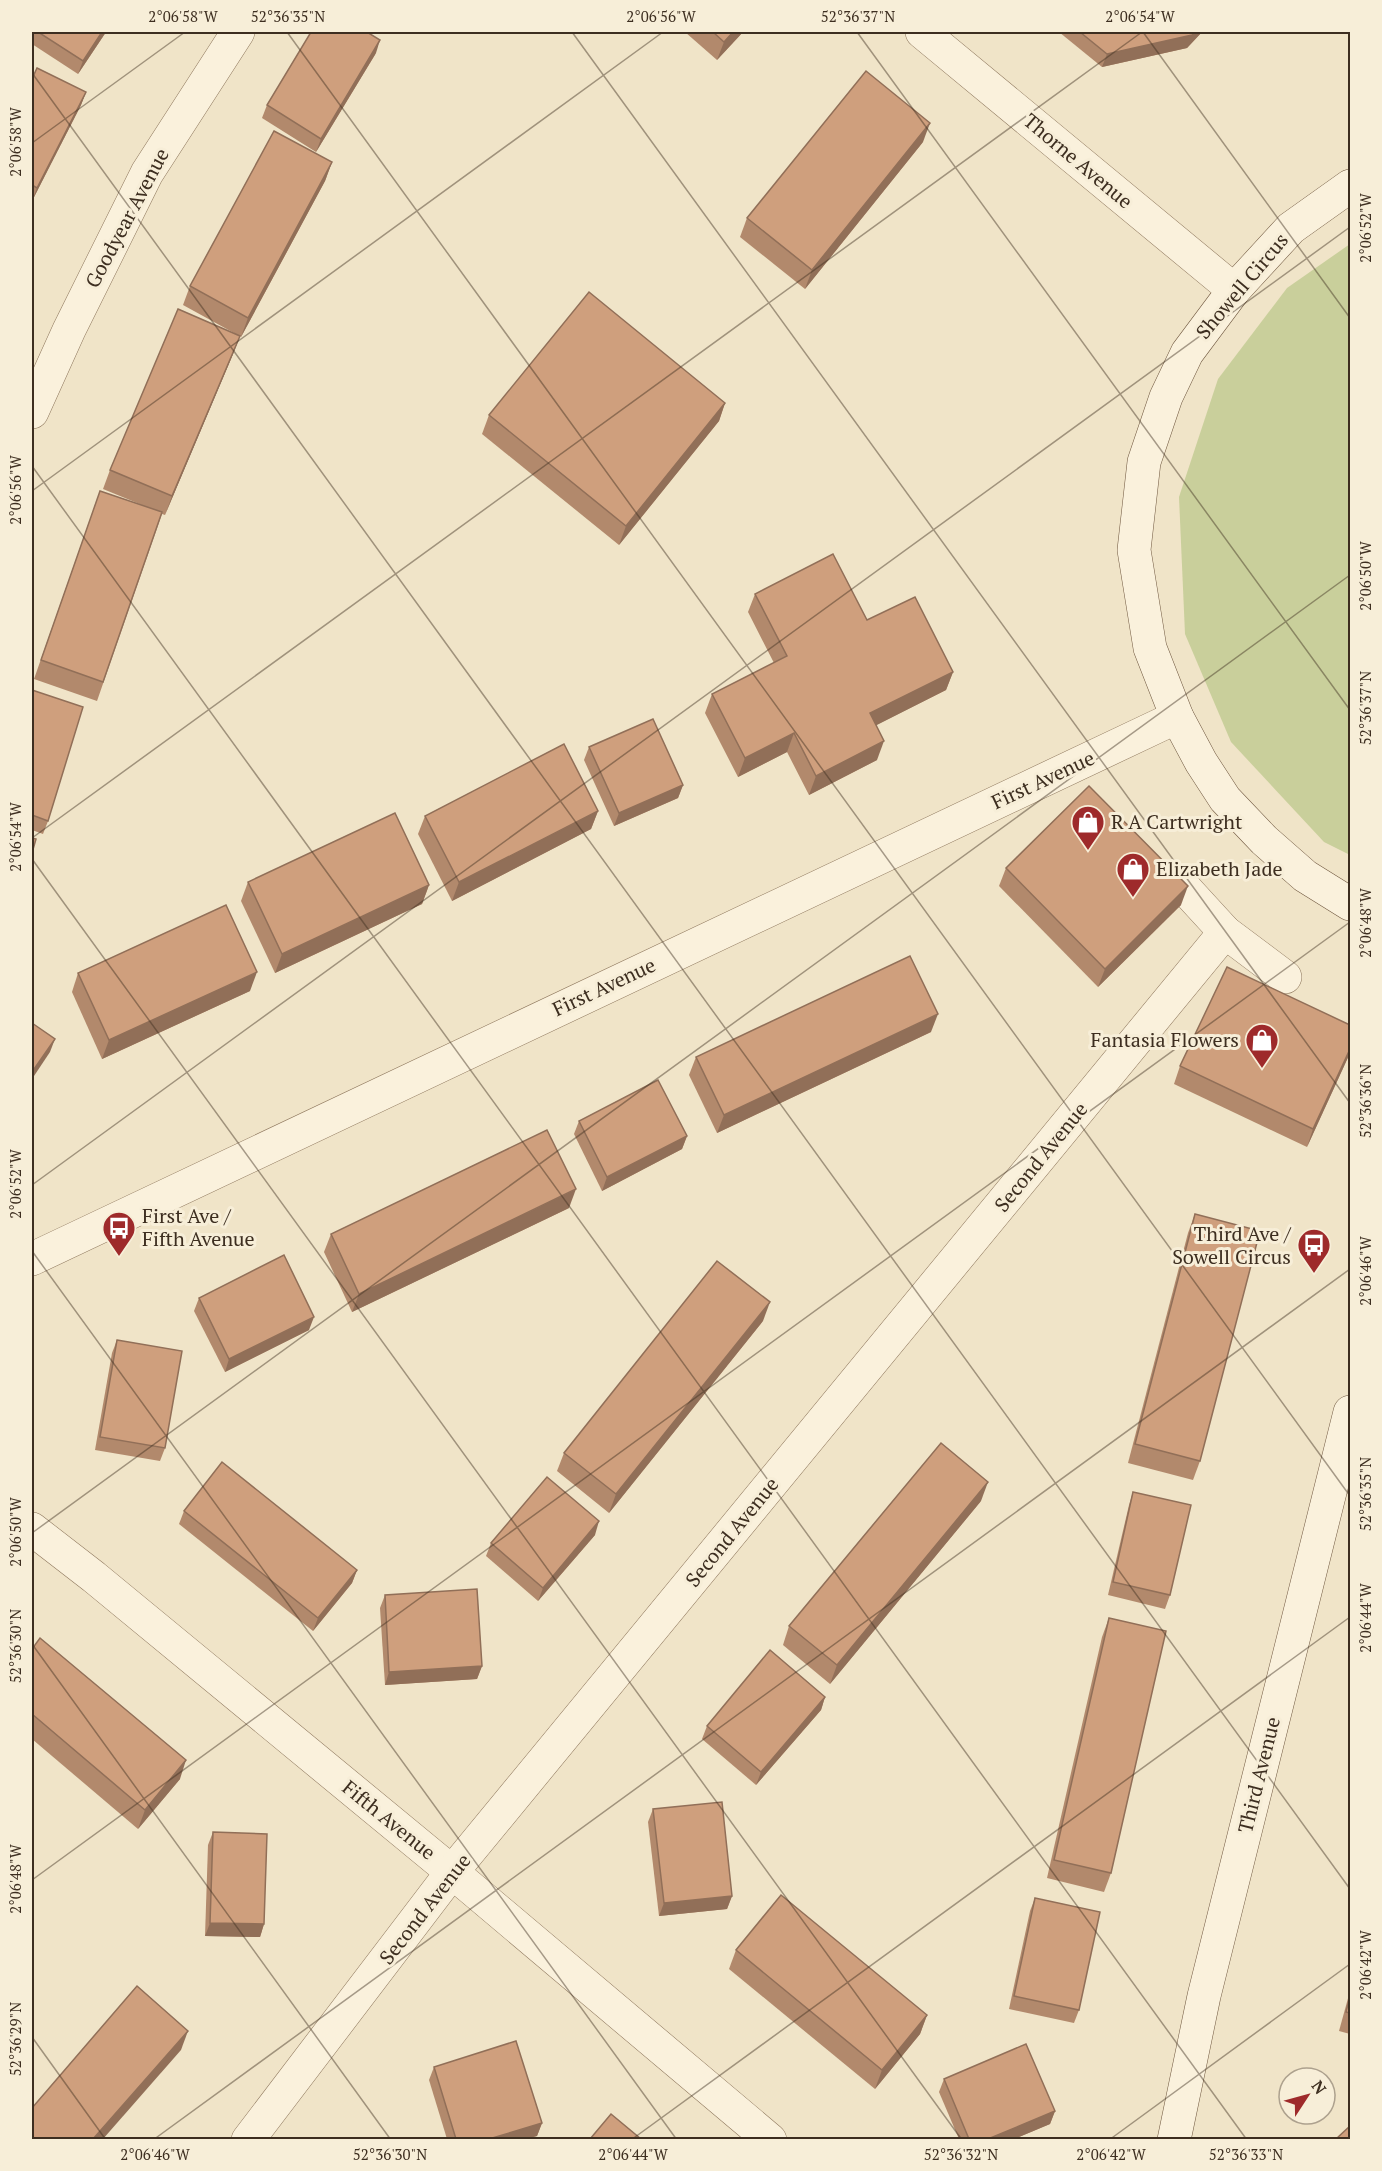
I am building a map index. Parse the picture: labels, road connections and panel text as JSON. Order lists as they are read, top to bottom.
{
  "streets": {
    "street": [
      "Thorne Avenue",
      "Goodyear Avenue",
      "Showell Circus",
      "First Avenue",
      "Second Avenue",
      "Third Avenue",
      "Fifth Avenue"
    ]
  },
  "crossings": [
    ["Thorne Avenue", "Showell Circus"],
    ["Showell Circus", "First Avenue"],
    ["Second Avenue", "Fifth Avenue"]
  ],
  "places": {
    "shop": ["R A Cartwright", "Elizabeth Jade", "Fantasia Flowers"],
    "bus stop": ["First Ave / Fifth Avenue", "Third Ave / Sowell Circus"]
  },
  "north": "top right",
  "coordinates": [
    "2°06'58\"W",
    "52°36'35\"N",
    "2°06'56\"W",
    "52°36'37\"N",
    "2°06'54\"W",
    "2°06'52\"W",
    "2°06'50\"W",
    "2°06'48\"W",
    "52°36'36\"N",
    "2°06'46\"W",
    "2°06'44\"W",
    "52°36'30\"N",
    "2°06'42\"W",
    "52°36'29\"N",
    "52°36'32\"N",
    "52°36'33\"N"
  ]
}
